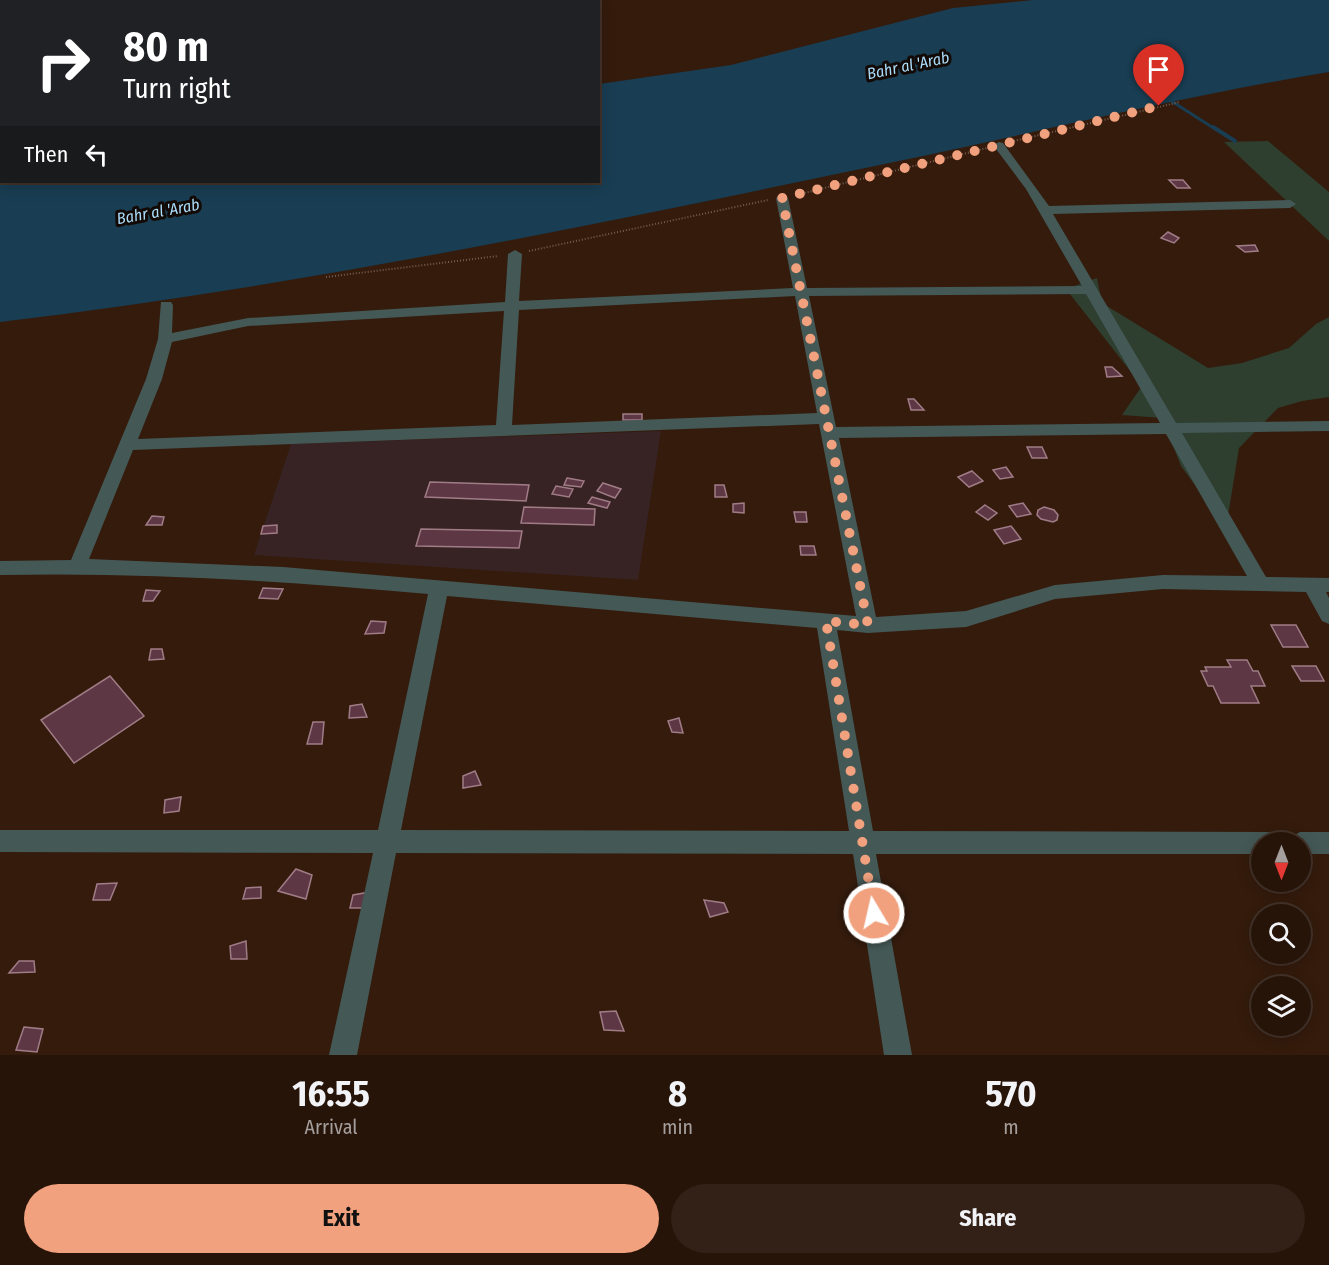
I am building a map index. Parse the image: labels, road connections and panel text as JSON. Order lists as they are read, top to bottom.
{
  "water": ["Bahr al 'Arab"],
  "north": "bottom",
  "page": {
    "turn": ["80 m", "Turn right"],
    "then": "Then",
    "eta": [
      "16:55",
      "Arrival",
      "8",
      "min",
      "570",
      "m"
    ],
    "buttons": ["Exit", "Share"]
  }
}
